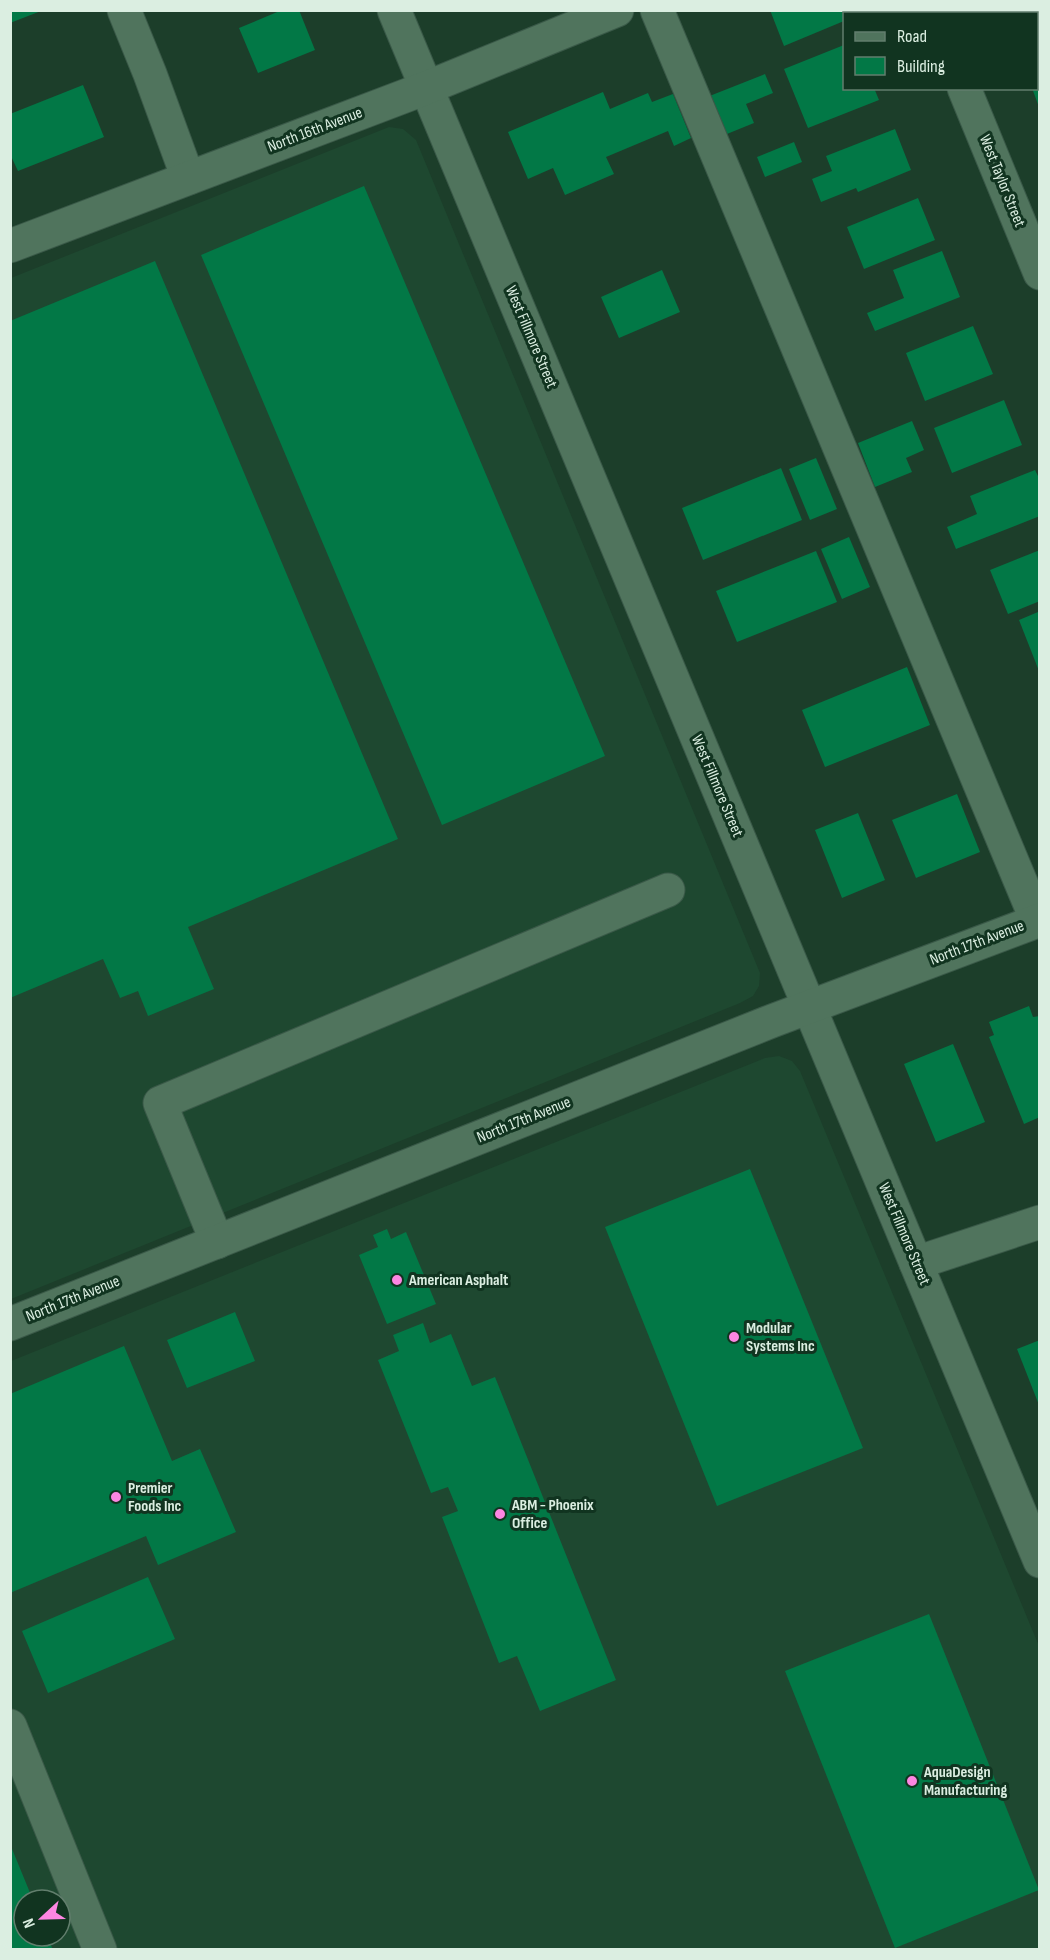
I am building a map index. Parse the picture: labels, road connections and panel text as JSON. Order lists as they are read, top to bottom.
{
  "streets": {
    "street": [
      "North 16th Avenue",
      "West Taylor Street",
      "West Fillmore Street",
      "North 17th Avenue"
    ]
  },
  "crossings": [
    ["North 16th Avenue", "West Fillmore Street"],
    ["West Fillmore Street", "North 17th Avenue"]
  ],
  "places": [
    "American Asphalt",
    "Modular Systems Inc",
    "Premier Foods Inc",
    "ABM - Phoenix Office",
    "AquaDesign Manufacturing"
  ],
  "legend": ["Road", "Building"],
  "north": "left"
}
